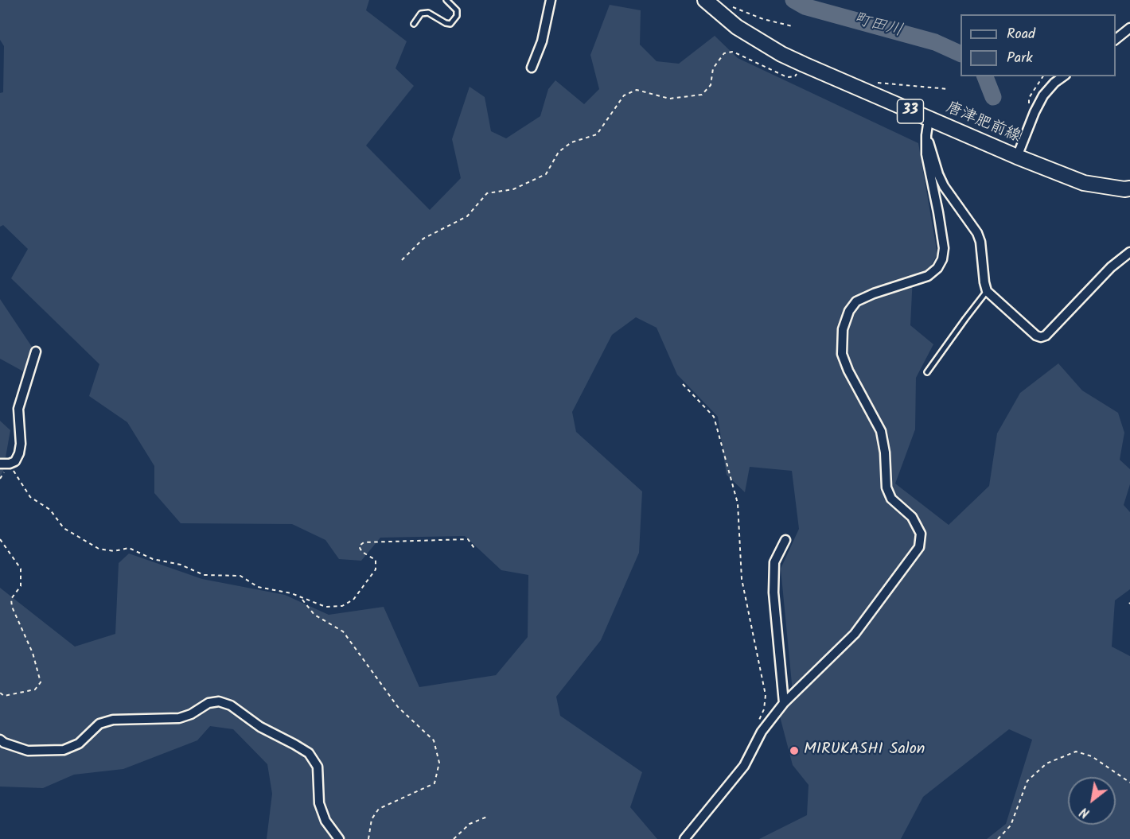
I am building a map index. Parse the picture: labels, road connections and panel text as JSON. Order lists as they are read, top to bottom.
{
  "streets": {
    "main road": ["33", "唐津肥前線"]
  },
  "water": ["町田川"],
  "places": ["MIRUKASHI Salon"],
  "legend": ["Road", "Park"],
  "north": "bottom left"
}
